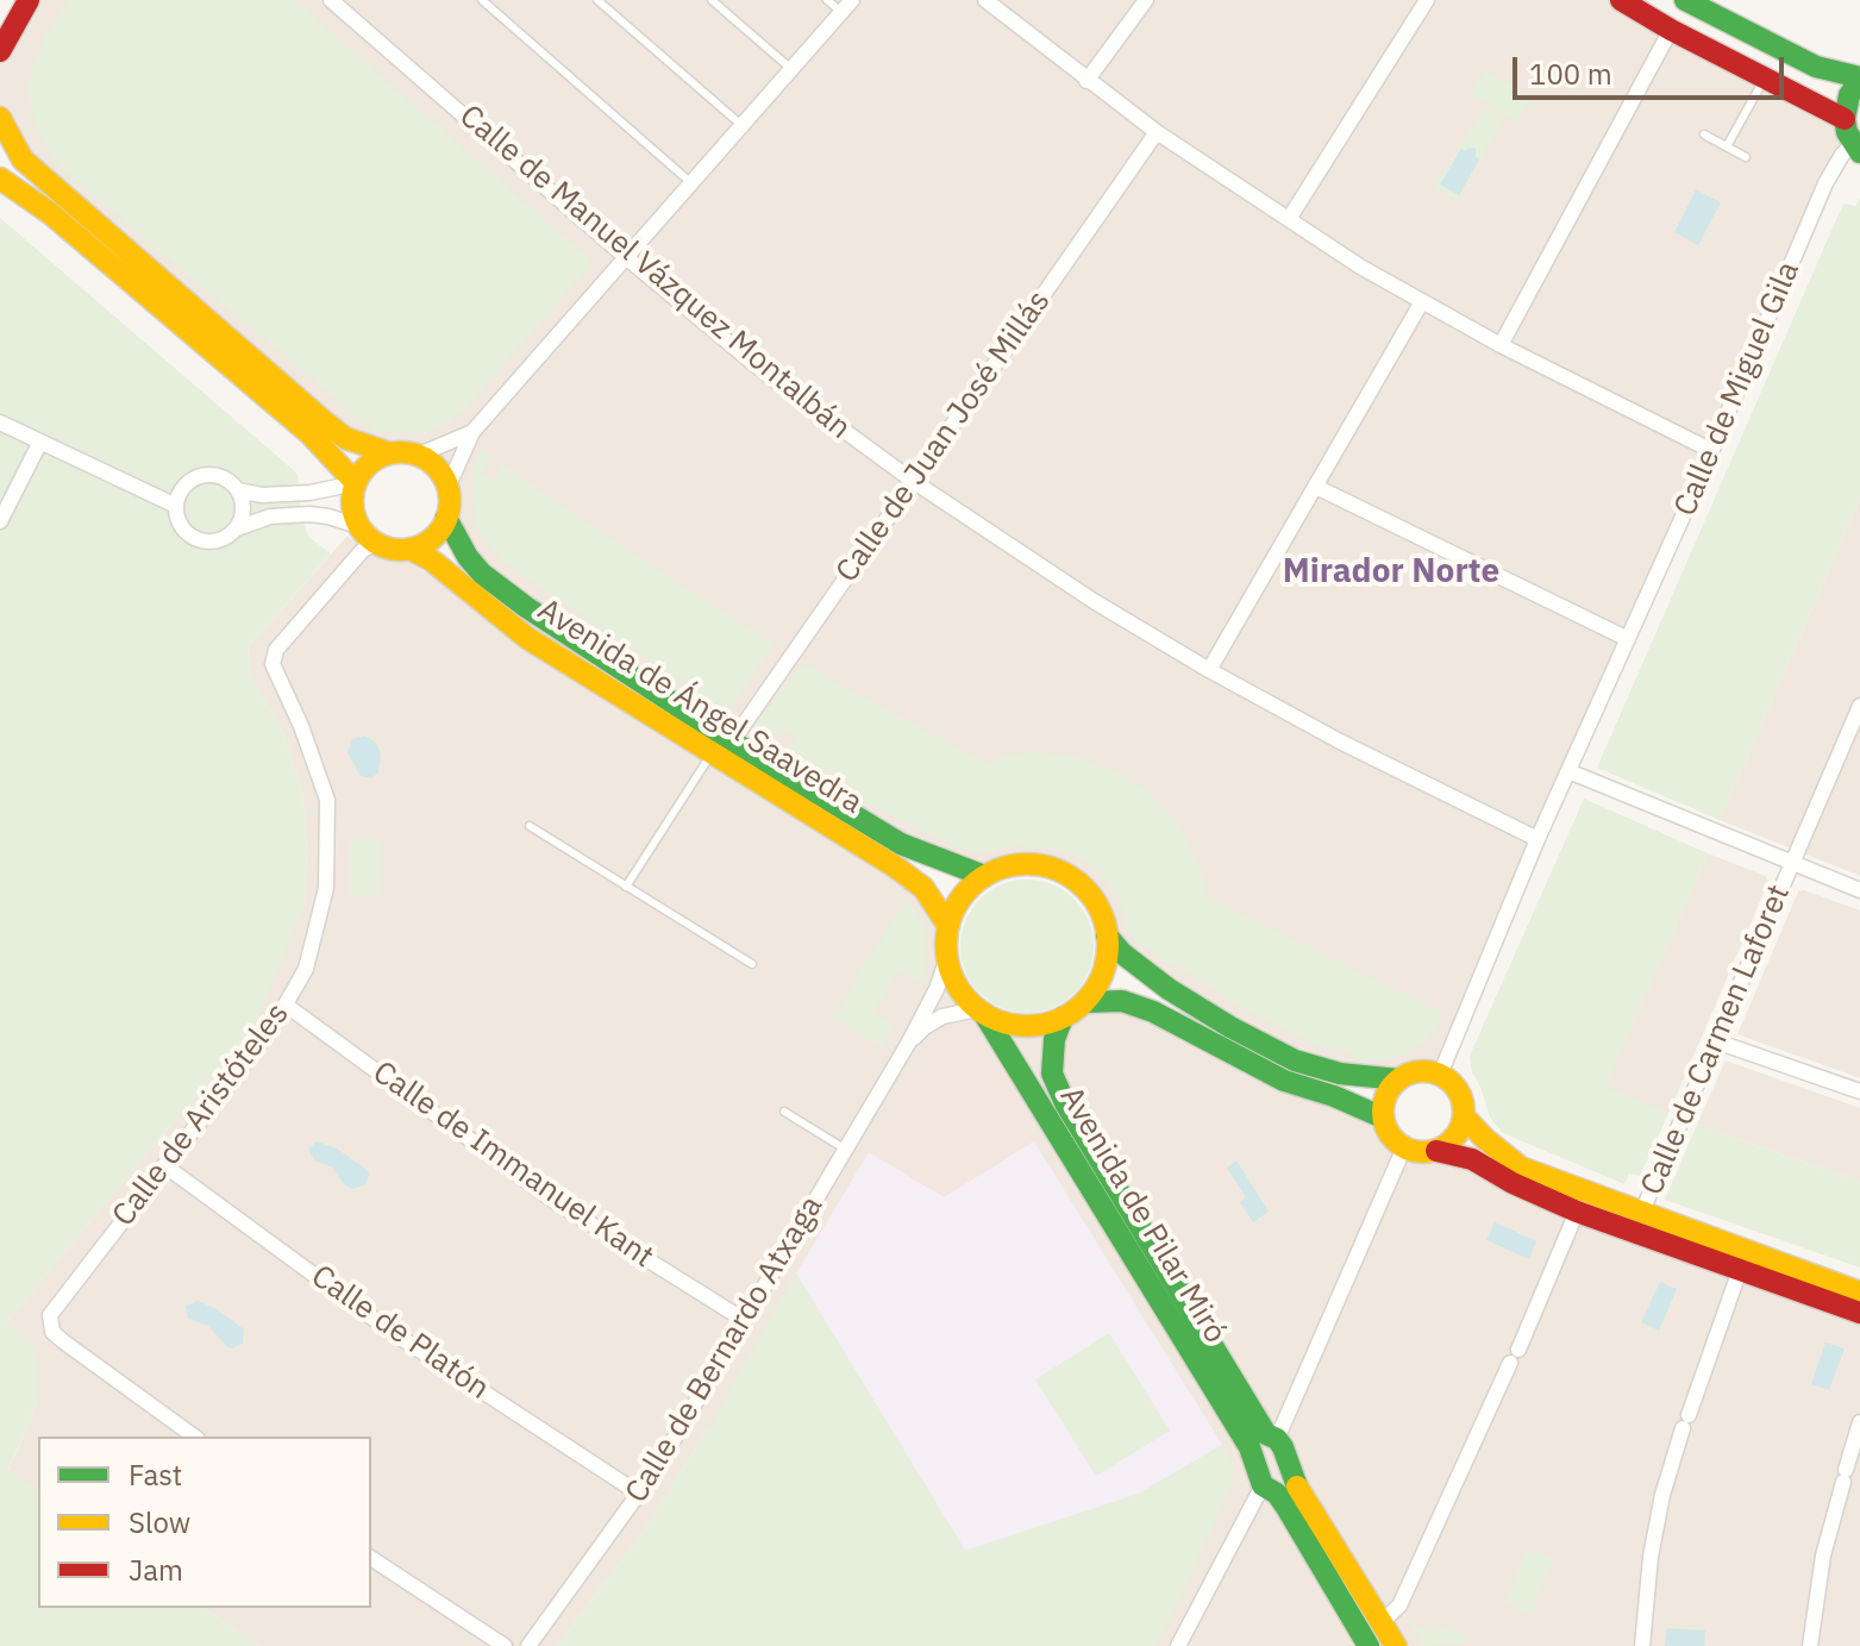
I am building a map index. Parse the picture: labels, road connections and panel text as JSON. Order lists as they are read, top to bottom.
{
  "streets": {
    "street": [
      "Calle de Manuel Vázquez Montalbán",
      "Calle de Miguel Gila",
      "Calle de Juan José Millás",
      "Avenida de Ángel Saavedra",
      "Calle de Carmen Laforet",
      "Calle de Aristóteles",
      "Calle de Immanuel Kant",
      "Avenida de Pilar Miró",
      "Calle de Platón",
      "Calle de Bernardo Atxaga"
    ]
  },
  "crossings": [
    ["Calle de Manuel Vázquez Montalbán", "Calle de Miguel Gila"],
    ["Calle de Manuel Vázquez Montalbán", "Calle de Juan José Millás"],
    ["Calle de Juan José Millás", "Avenida de Ángel Saavedra"],
    ["Avenida de Ángel Saavedra", "Calle de Aristóteles"],
    ["Avenida de Ángel Saavedra", "Avenida de Pilar Miró"],
    ["Avenida de Ángel Saavedra", "Calle de Bernardo Atxaga"],
    ["Calle de Aristóteles", "Calle de Immanuel Kant"],
    ["Calle de Aristóteles", "Calle de Platón"],
    ["Calle de Immanuel Kant", "Calle de Bernardo Atxaga"],
    ["Avenida de Pilar Miró", "Calle de Bernardo Atxaga"],
    ["Calle de Platón", "Calle de Bernardo Atxaga"]
  ],
  "districts": ["Mirador Norte"],
  "legend": ["Fast", "Slow", "Jam"],
  "scale_bar": "100 m"
}
